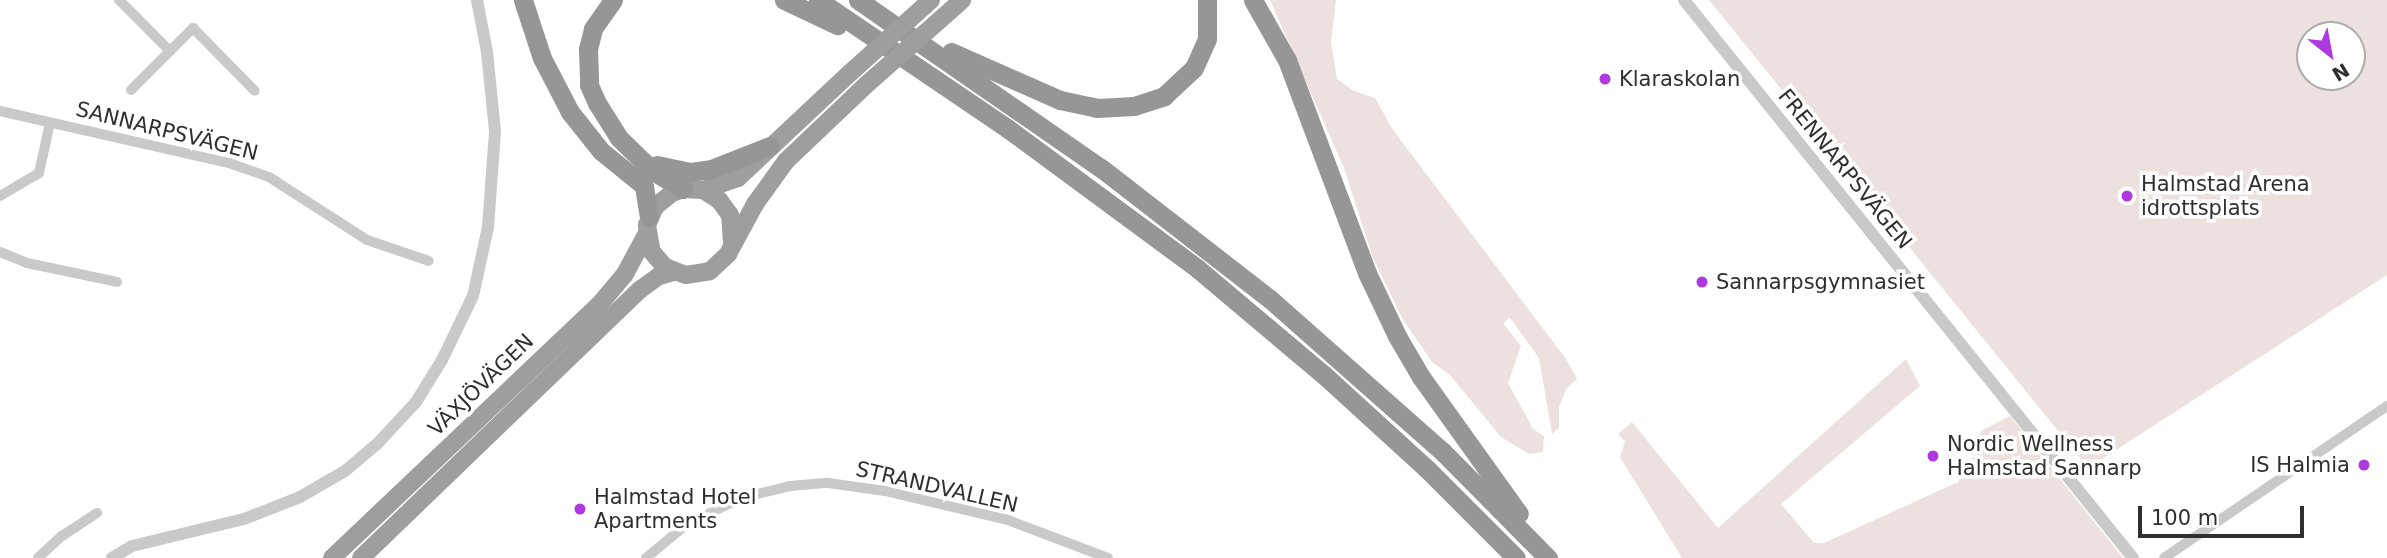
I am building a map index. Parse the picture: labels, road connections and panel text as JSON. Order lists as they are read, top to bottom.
{
  "streets": {
    "highway": ["VÄXJÖVÄGEN"],
    "street": ["SANNARPSVÄGEN", "FRENNARPSVÄGEN", "STRANDVALLEN"]
  },
  "places": [
    "Klaraskolan",
    "Halmstad Arena idrottsplats",
    "Sannarpsgymnasiet",
    "Nordic Wellness Halmstad Sannarp",
    "IS Halmia",
    "Halmstad Hotel Apartments"
  ],
  "scale_bar": "100 m",
  "north": "bottom right"
}
